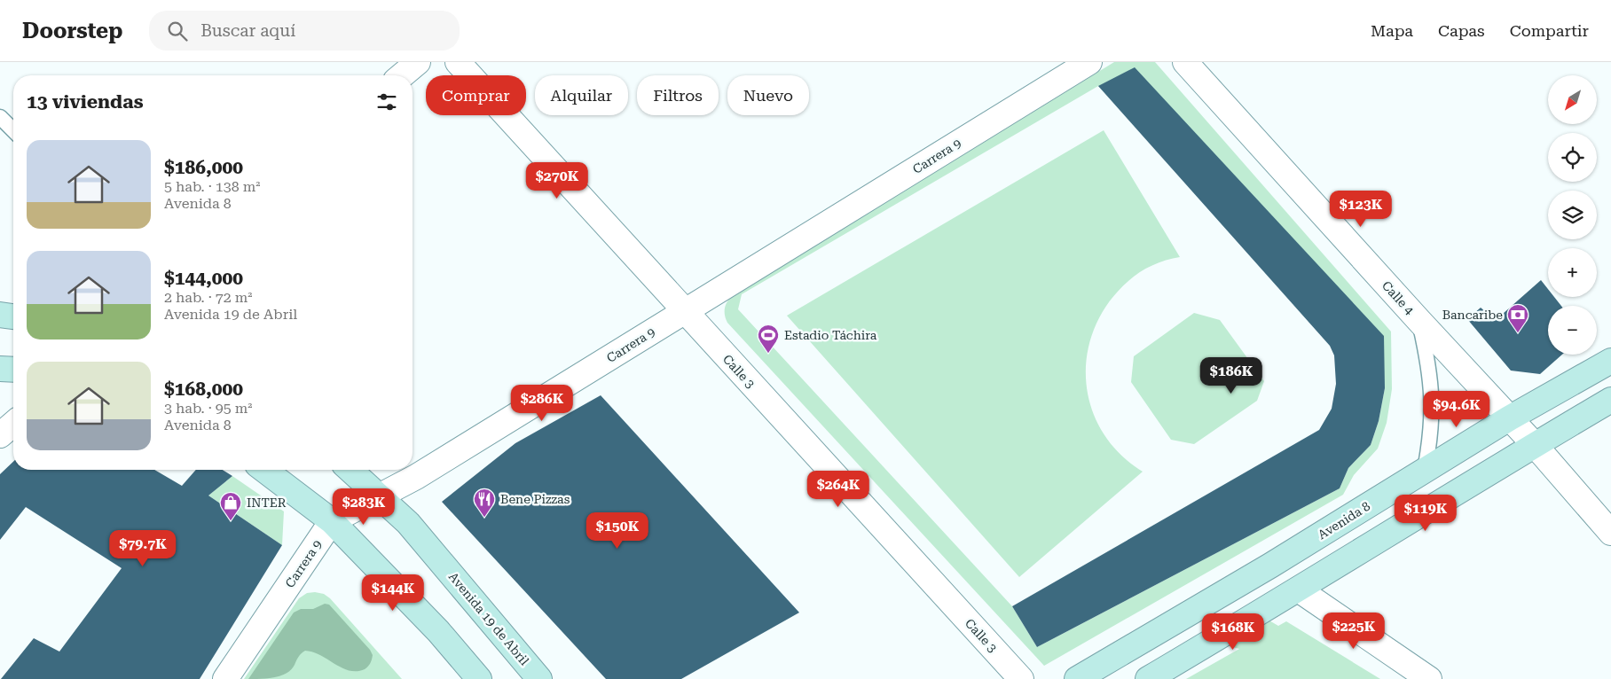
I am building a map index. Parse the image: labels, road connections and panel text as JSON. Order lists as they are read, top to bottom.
{
  "streets": {
    "street": [
      "Carrera 9",
      "Calle 4",
      "Calle 3",
      "Avenida 8",
      "Avenida 19 de Abril"
    ]
  },
  "crossings": [
    ["Carrera 9", "Calle 3"],
    ["Carrera 9", "Avenida 19 de Abril"],
    ["Calle 4", "Avenida 8"]
  ],
  "places": {
    "bank": ["Bancaribe"],
    "sports": ["Estadio Táchira"],
    "restaurant": ["Bene Pizzas"],
    "shop": ["INTER"]
  },
  "north": "bottom left",
  "page": {
    "header": "Doorstep",
    "search": "Buscar aquí",
    "nav": ["Mapa", "Capas", "Compartir"],
    "map_buttons": ["+", "−"],
    "chip": [
      "Comprar",
      "Alquilar",
      "Filtros",
      "Nuevo"
    ],
    "heading": "13 viviendas",
    "list": [
      {
        "name": "$186,000",
        "note": "5 hab. · 138 m² · Avenida 8"
      },
      {
        "name": "$144,000",
        "note": "2 hab. · 72 m² · Avenida 19 de Abril"
      },
      {
        "name": "$168,000",
        "note": "3 hab. · 95 m² · Avenida 8"
      }
    ],
    "price": [
      "$270K",
      "$123K",
      "$186K",
      "$286K",
      "$94.6K",
      "$264K",
      "$283K",
      "$119K",
      "$150K",
      "$79.7K",
      "$144K",
      "$225K",
      "$168K"
    ]
  }
}
